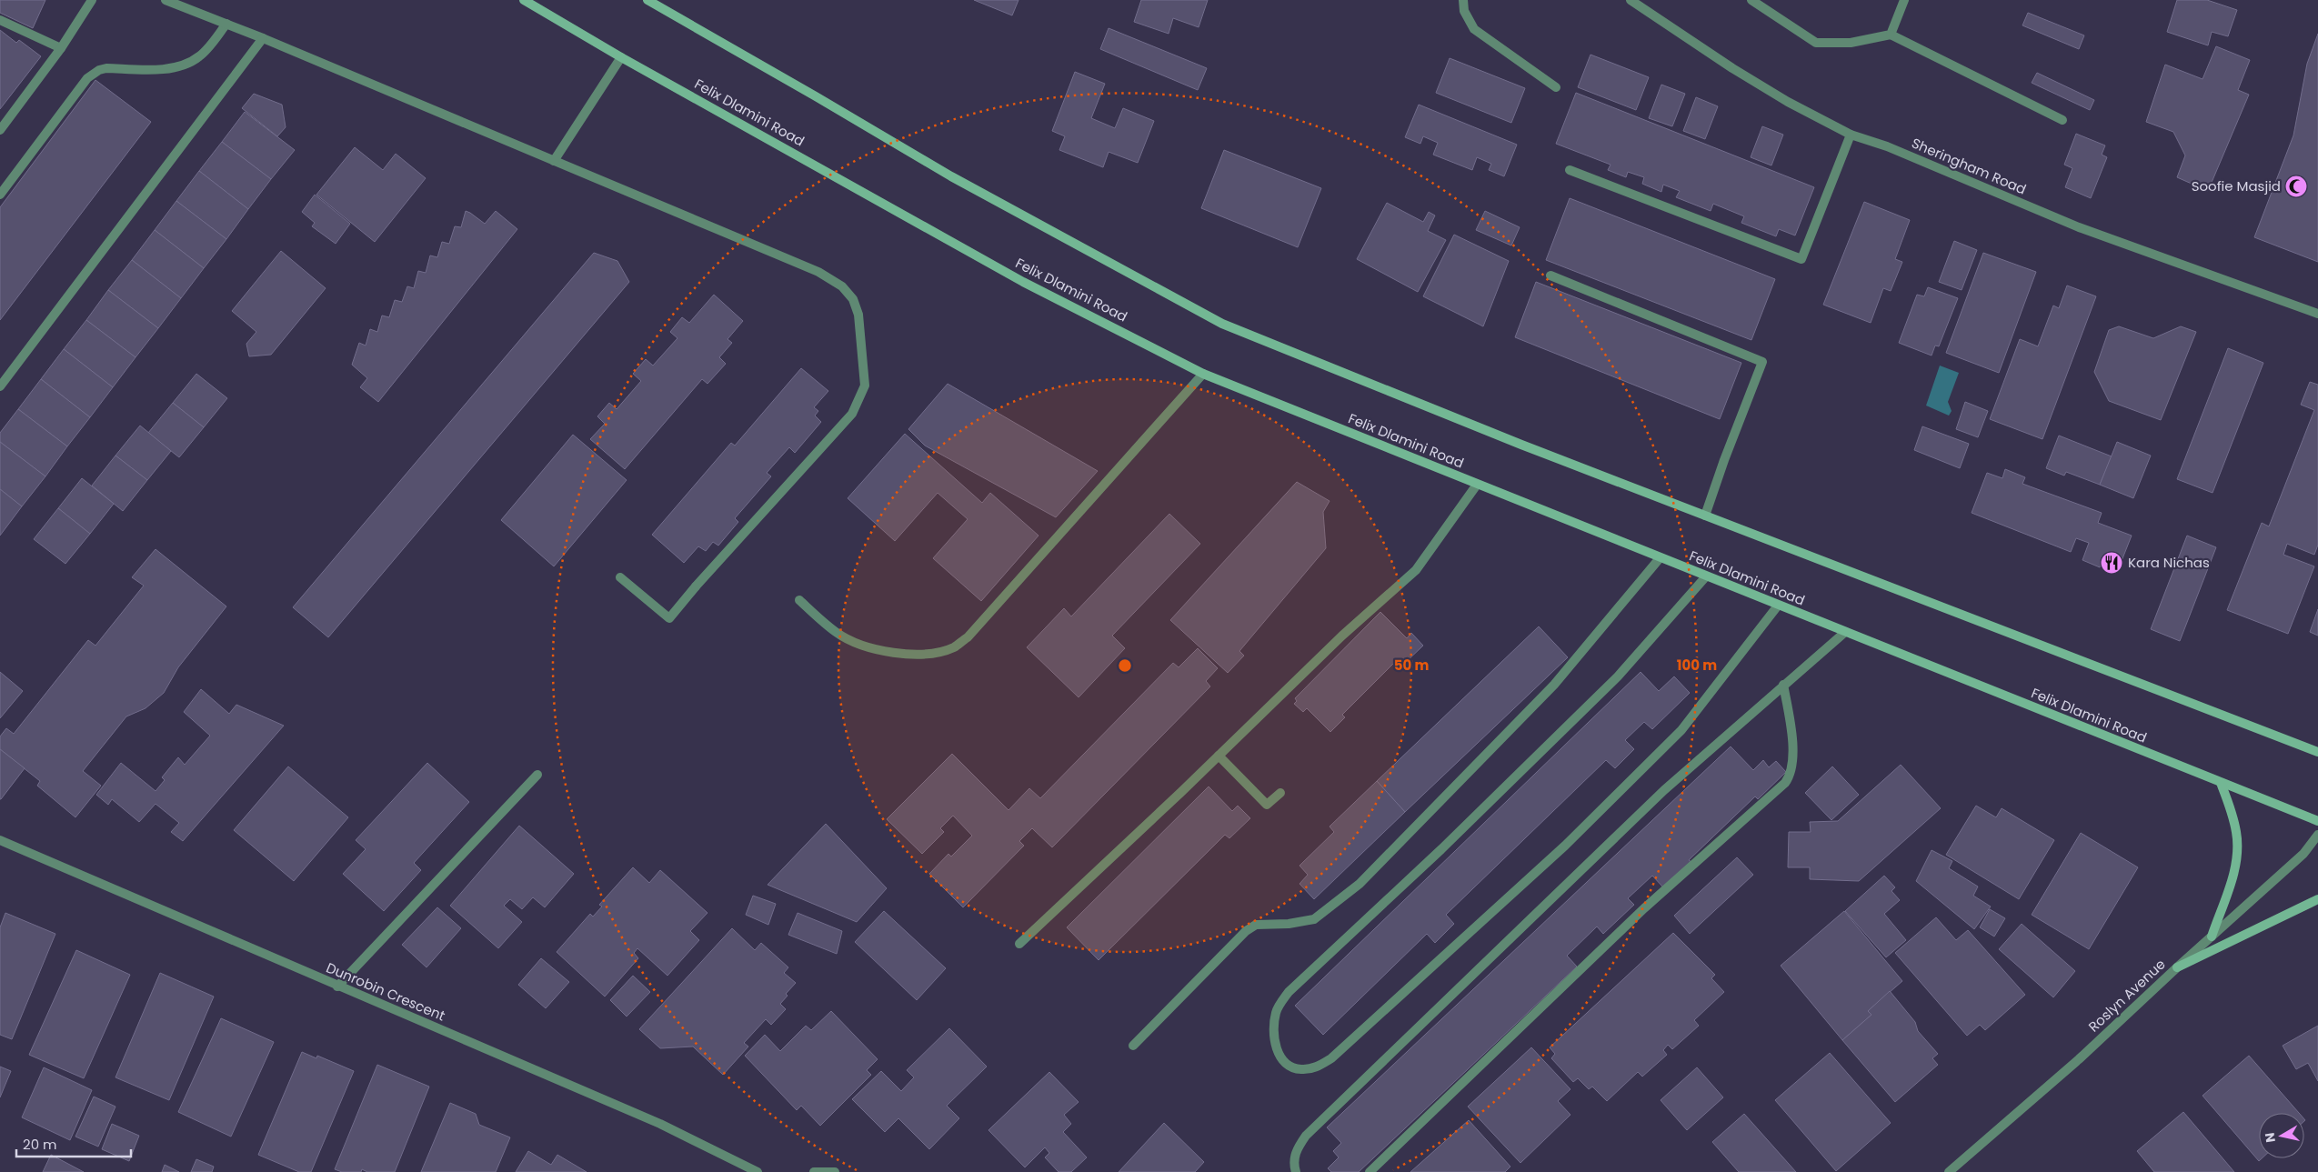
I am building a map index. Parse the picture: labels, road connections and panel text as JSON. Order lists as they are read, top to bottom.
{
  "streets": {
    "main road": ["Felix Dlamini Road"],
    "street": ["Sheringham Road", "Dunrobin Crescent", "Roslyn Avenue"]
  },
  "places": {
    "mosque": ["Soofie Masjid"],
    "restaurant": ["Kara Nichas"]
  },
  "scale_bar": "20 m",
  "north": "left",
  "rings": ["50 m", "100 m"]
}
